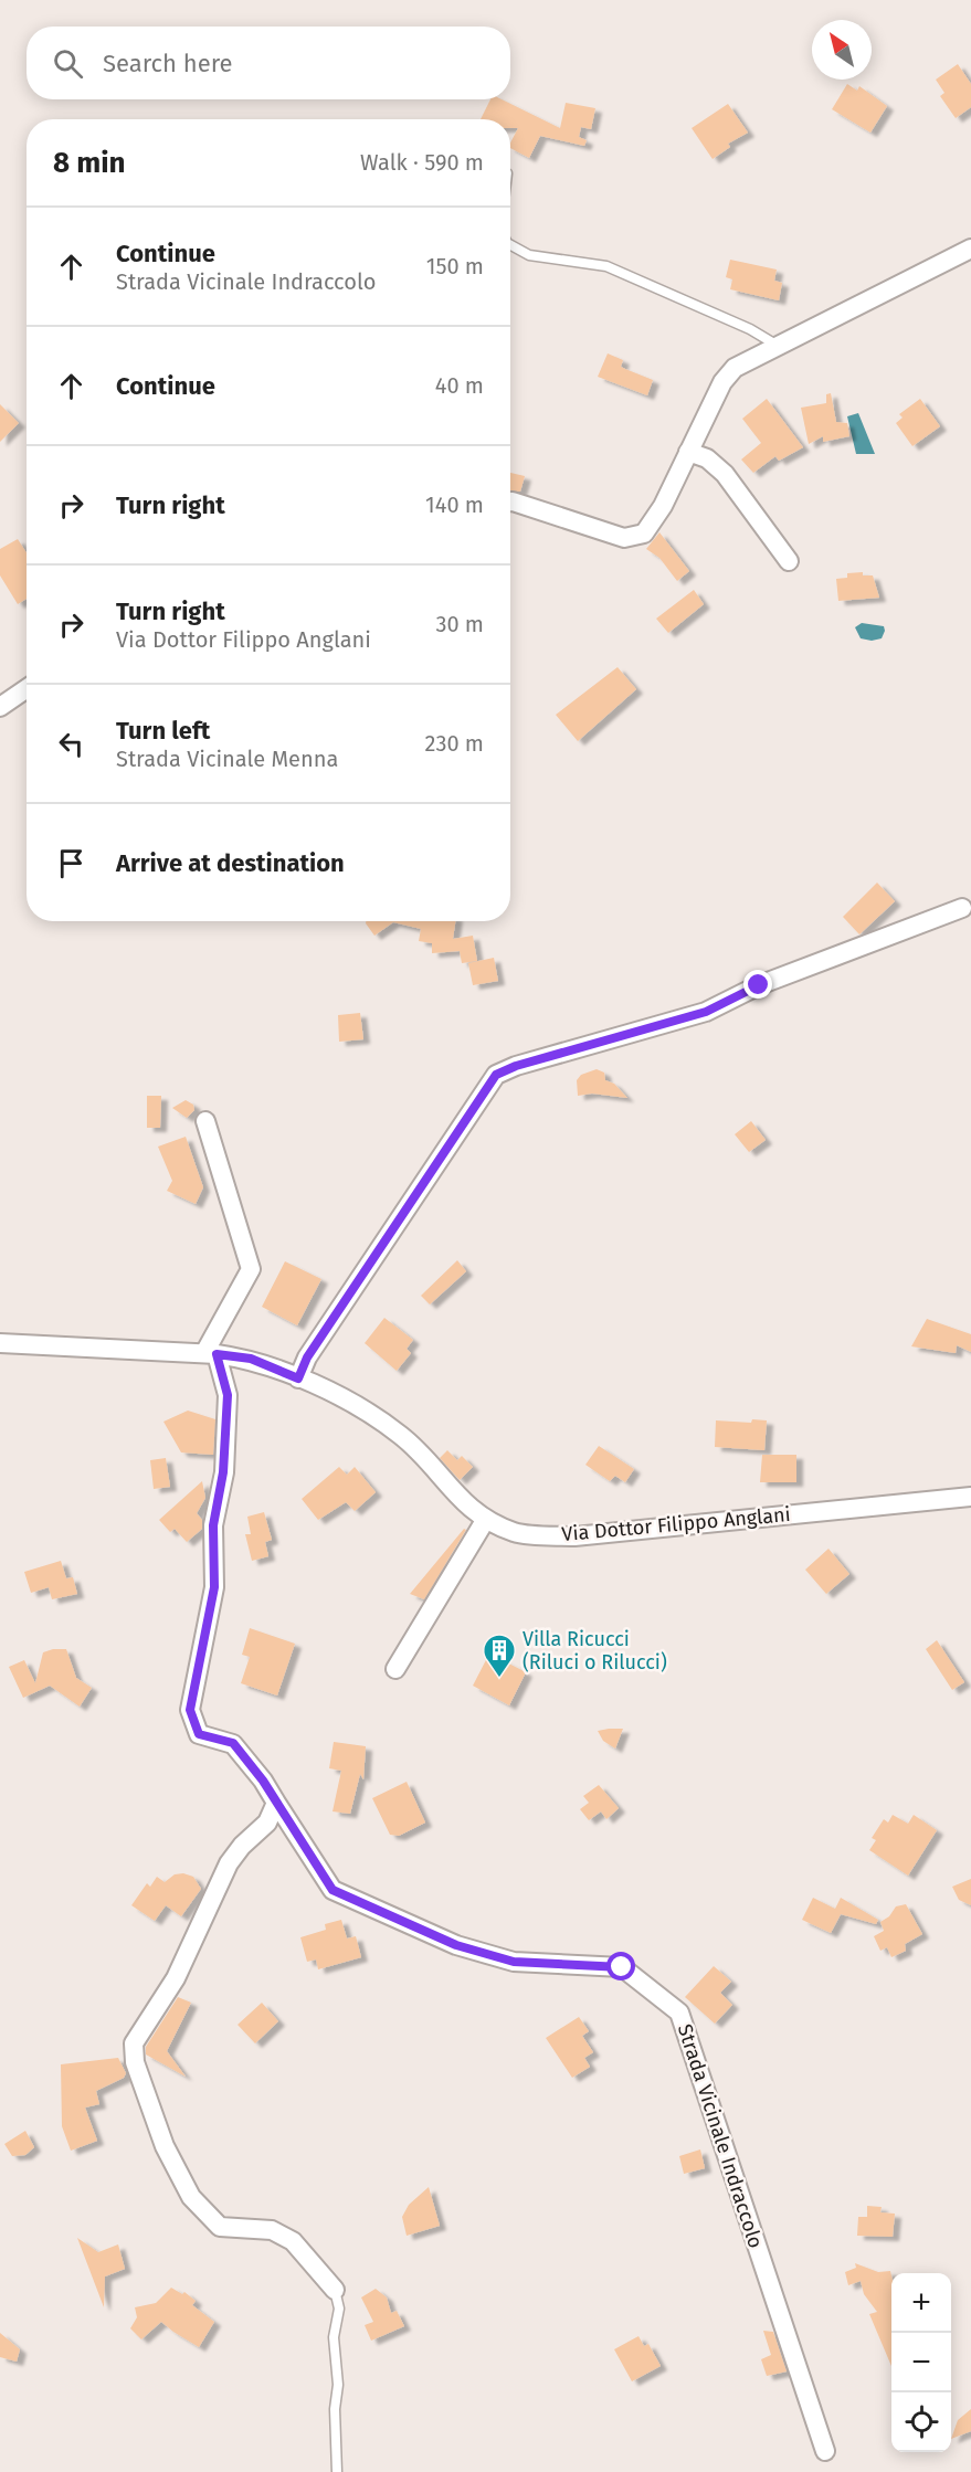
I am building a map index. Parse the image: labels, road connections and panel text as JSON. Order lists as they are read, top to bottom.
{
  "streets": {
    "street": ["Via Dottor Filippo Anglani", "Strada Vicinale Indraccolo"]
  },
  "crossings": [
    ["Via Dottor Filippo Anglani", "Strada Vicinale Indraccolo"]
  ],
  "places": {
    "building": ["Villa Ricucci (Riluci o Rilucci)"]
  },
  "north": "top left",
  "page": {
    "search": "Search here",
    "heading": ["8 min", "Walk · 590 m"],
    "list": [
      ["Continue", "Strada Vicinale Indraccolo", "150 m"],
      ["Continue", "40 m"],
      ["Turn right", "140 m"],
      ["Turn right", "Via Dottor Filippo Anglani", "30 m"],
      ["Turn left", "Strada Vicinale Menna", "230 m"],
      "Arrive at destination"
    ],
    "map_buttons": ["+", "−"]
  }
}
